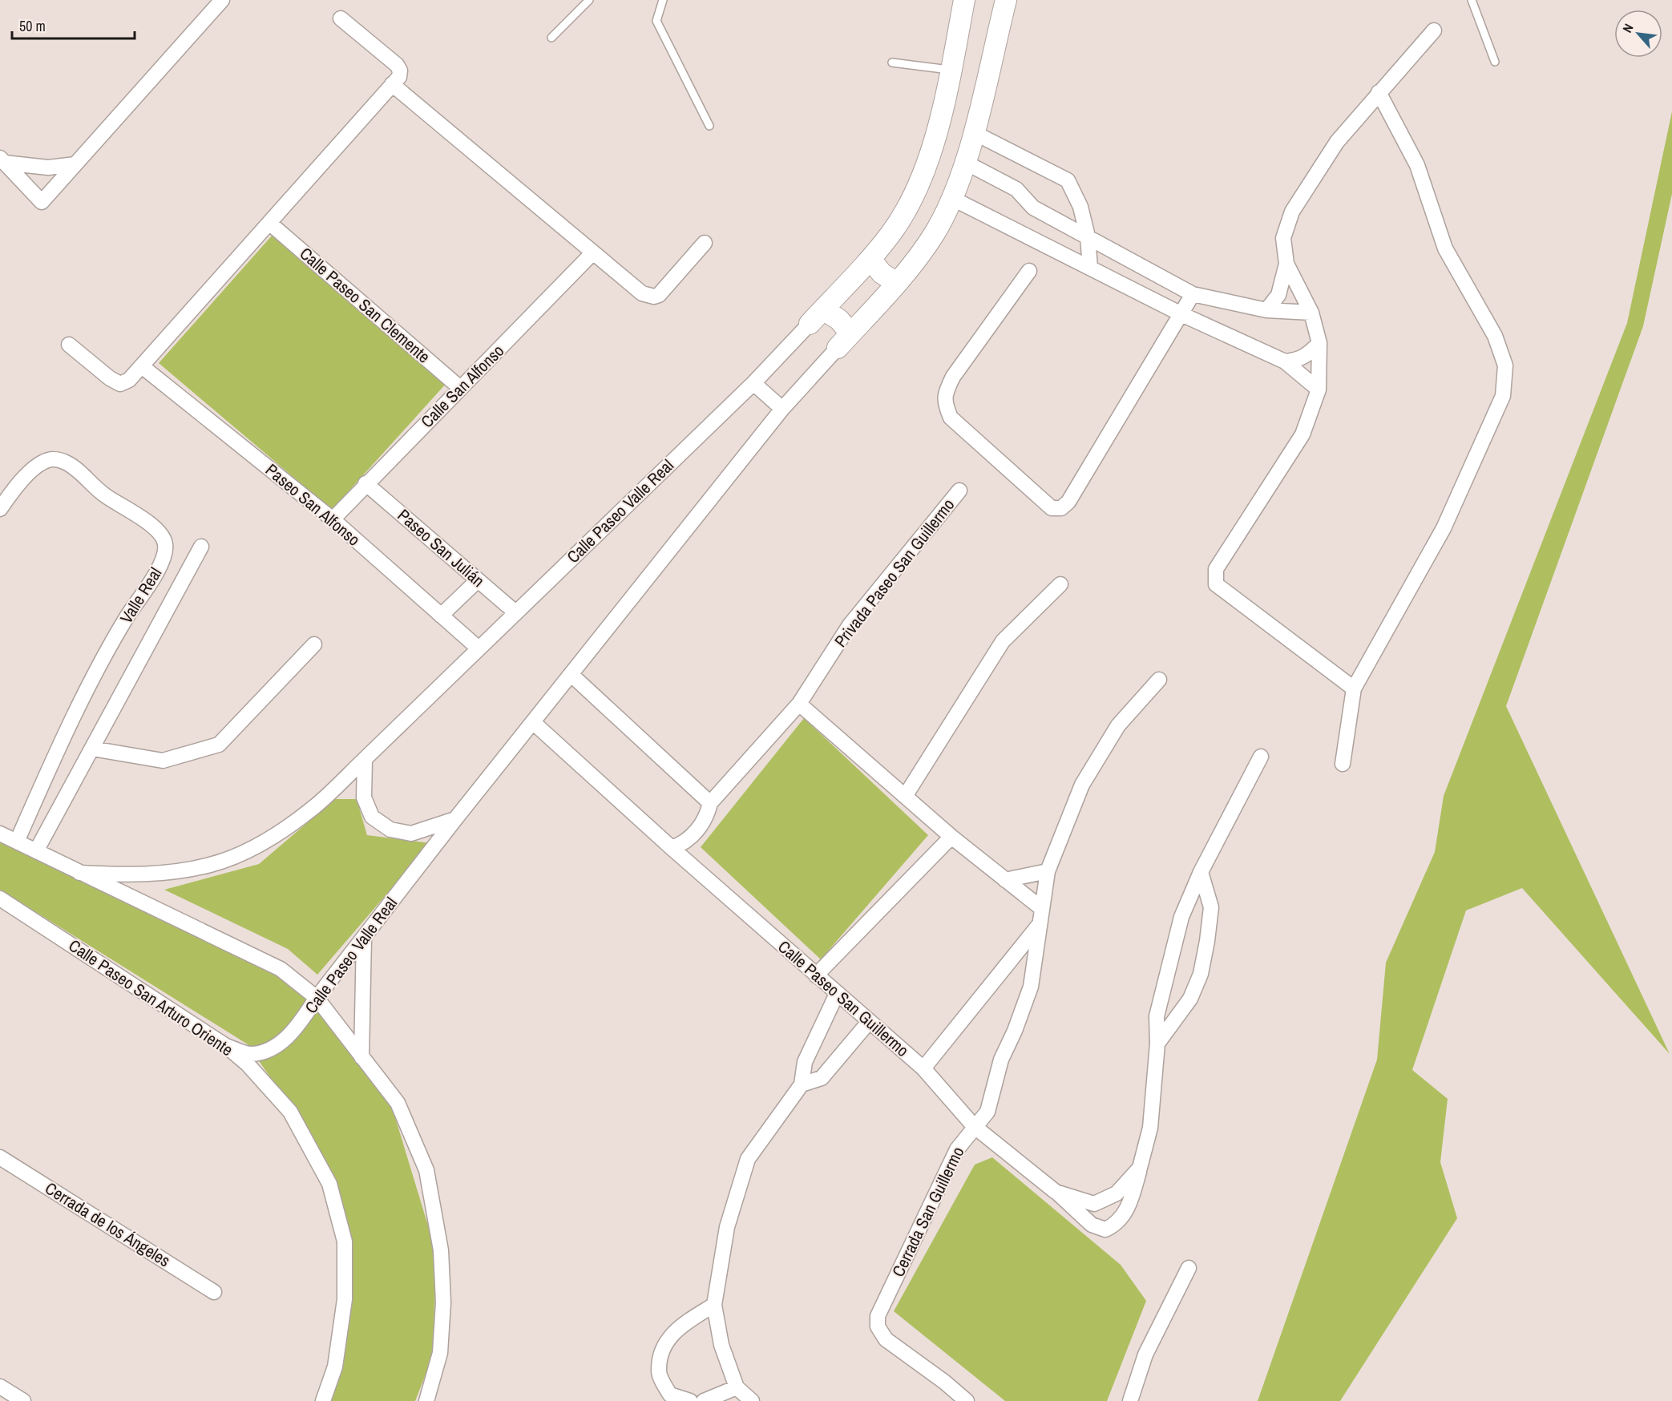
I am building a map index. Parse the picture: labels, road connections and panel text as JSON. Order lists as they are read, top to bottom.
{
  "streets": {
    "street": [
      "Calle Paseo San Clemente",
      "Calle San Alfonso",
      "Paseo San Alfonso",
      "Calle Paseo Valle Real",
      "Paseo San Julián",
      "Privada Paseo San Guillermo",
      "Valle Real",
      "Calle Paseo San Arturo Oriente",
      "Calle Paseo San Guillermo",
      "Cerrada San Guillermo",
      "Cerrada de los Ángeles"
    ]
  },
  "crossings": [
    ["Calle Paseo San Clemente", "Calle San Alfonso"],
    ["Calle San Alfonso", "Paseo San Alfonso"],
    ["Calle San Alfonso", "Paseo San Julián"],
    ["Paseo San Alfonso", "Calle Paseo Valle Real"],
    ["Calle Paseo Valle Real", "Paseo San Julián"],
    ["Calle Paseo Valle Real", "Calle Paseo San Arturo Oriente"],
    ["Calle Paseo Valle Real", "Calle Paseo San Guillermo"],
    ["Calle Paseo San Guillermo", "Cerrada San Guillermo"]
  ],
  "scale_bar": "50 m",
  "north": "top left"
}
